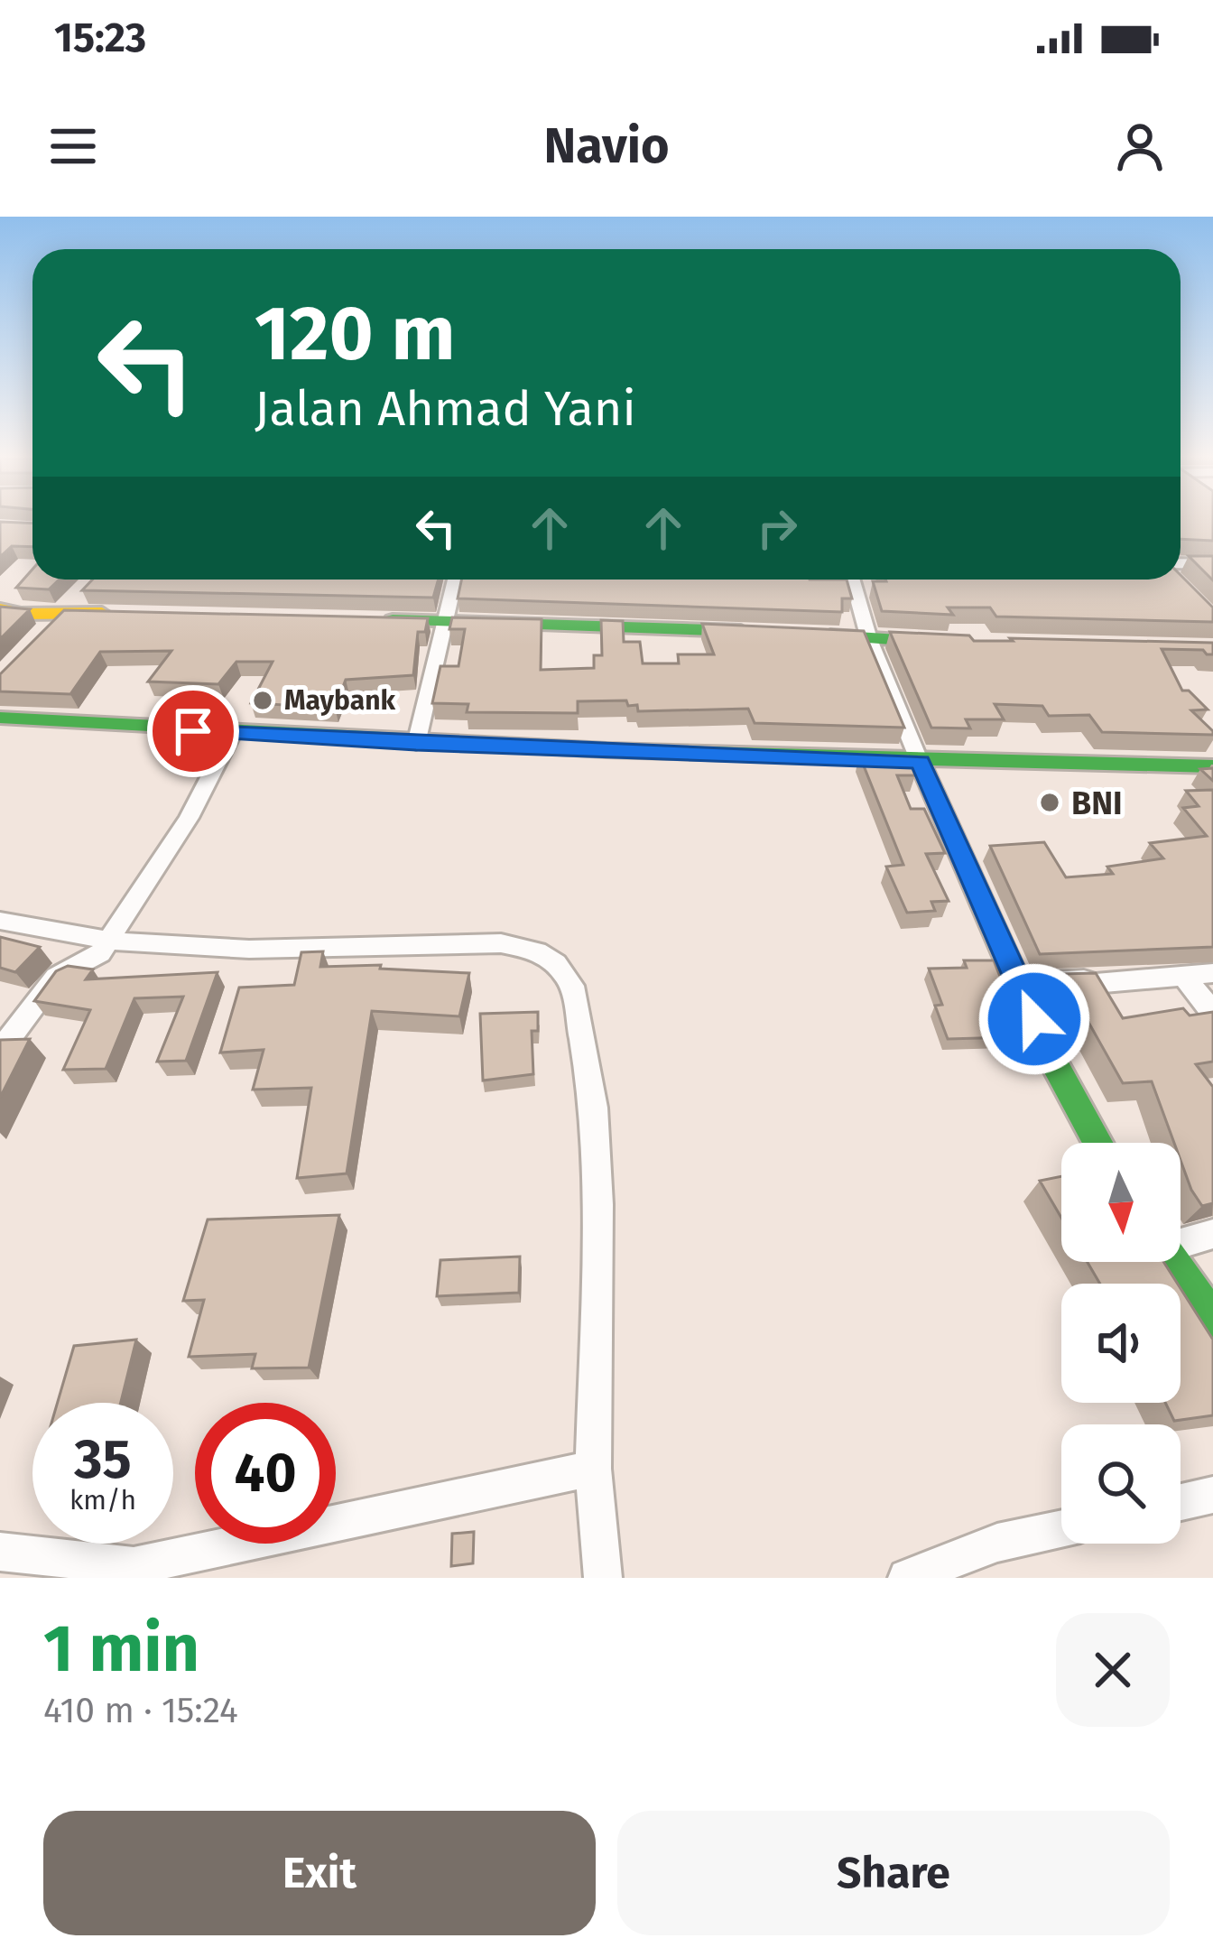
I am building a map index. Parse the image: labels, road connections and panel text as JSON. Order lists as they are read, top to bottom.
{
  "places": ["Maybank", "BNI"],
  "north": "bottom",
  "page": {
    "status": "15:23",
    "header": "Navio",
    "turn": ["120 m", "Jalan Ahmad Yani"],
    "speed": "35 km/h",
    "limit": "40",
    "heading": ["1 min", "410 m · 15:24"],
    "buttons": ["Exit", "Share"]
  }
}
